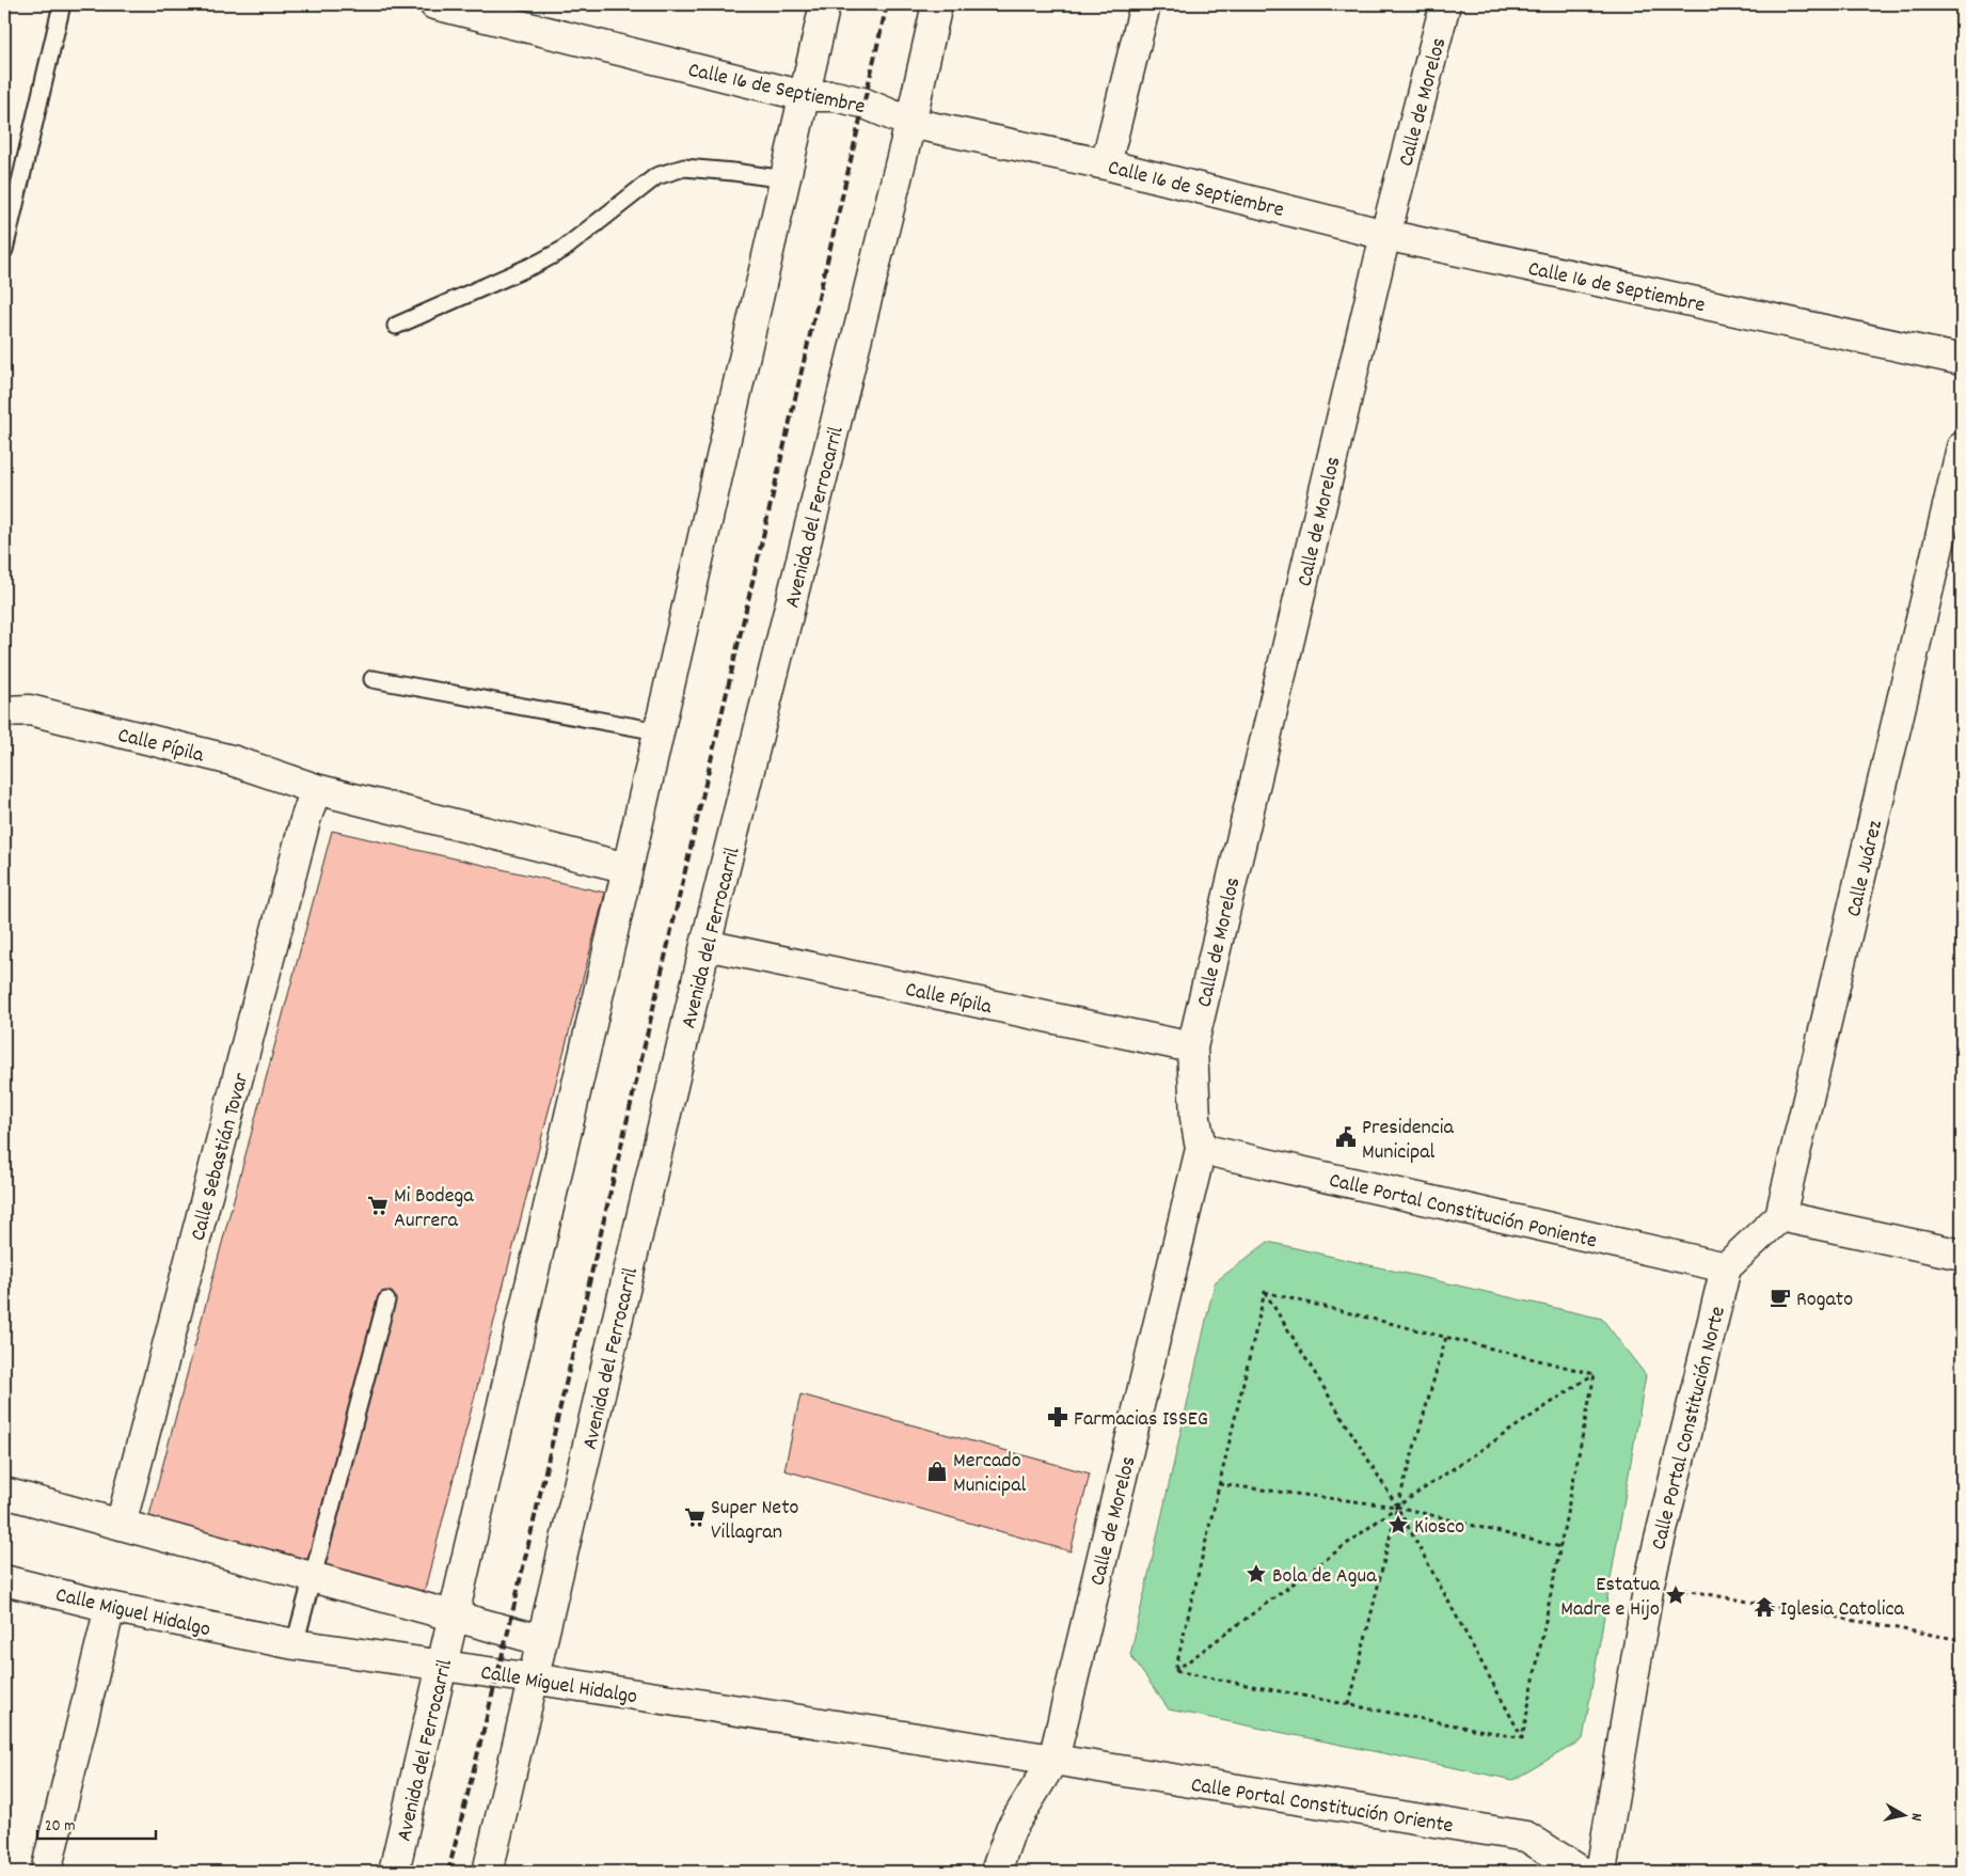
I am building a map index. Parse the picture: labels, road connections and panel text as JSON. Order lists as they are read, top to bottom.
{
  "streets": {
    "street": [
      "Calle 16 de Septiembre",
      "Calle de Morelos",
      "Avenida del Ferrocarril",
      "Calle Pípila",
      "Calle Juárez",
      "Calle Sebastián Tovar",
      "Calle Portal Constitución Poniente",
      "Calle Portal Constitución Norte",
      "Calle Miguel Hidalgo",
      "Calle Portal Constitución Oriente"
    ]
  },
  "crossings": [
    ["Calle 16 de Septiembre", "Calle de Morelos"],
    ["Calle 16 de Septiembre", "Avenida del Ferrocarril"],
    ["Calle de Morelos", "Calle Pípila"],
    ["Calle de Morelos", "Calle Portal Constitución Poniente"],
    ["Calle de Morelos", "Calle Miguel Hidalgo"],
    ["Calle de Morelos", "Calle Portal Constitución Oriente"],
    ["Avenida del Ferrocarril", "Calle Pípila"],
    ["Avenida del Ferrocarril", "Calle Miguel Hidalgo"],
    ["Calle Pípila", "Calle Sebastián Tovar"],
    ["Calle Sebastián Tovar", "Calle Miguel Hidalgo"],
    ["Calle Portal Constitución Poniente", "Calle Portal Constitución Norte"],
    ["Calle Miguel Hidalgo", "Calle Portal Constitución Oriente"]
  ],
  "places": {
    "public building": ["Presidencia Municipal"],
    "supermarket": ["Mi Bodega Aurrera", "Super Neto Villagran"],
    "cafe": ["Rogato"],
    "pharmacy": ["Farmacias ISSEG"],
    "shop": ["Mercado Municipal"],
    "place": ["Kiosco", "Bola de Agua", "Estatua Madre e Hijo"],
    "temple": ["Iglesia Catolica"]
  },
  "scale_bar": "20 m",
  "north": "right"
}
